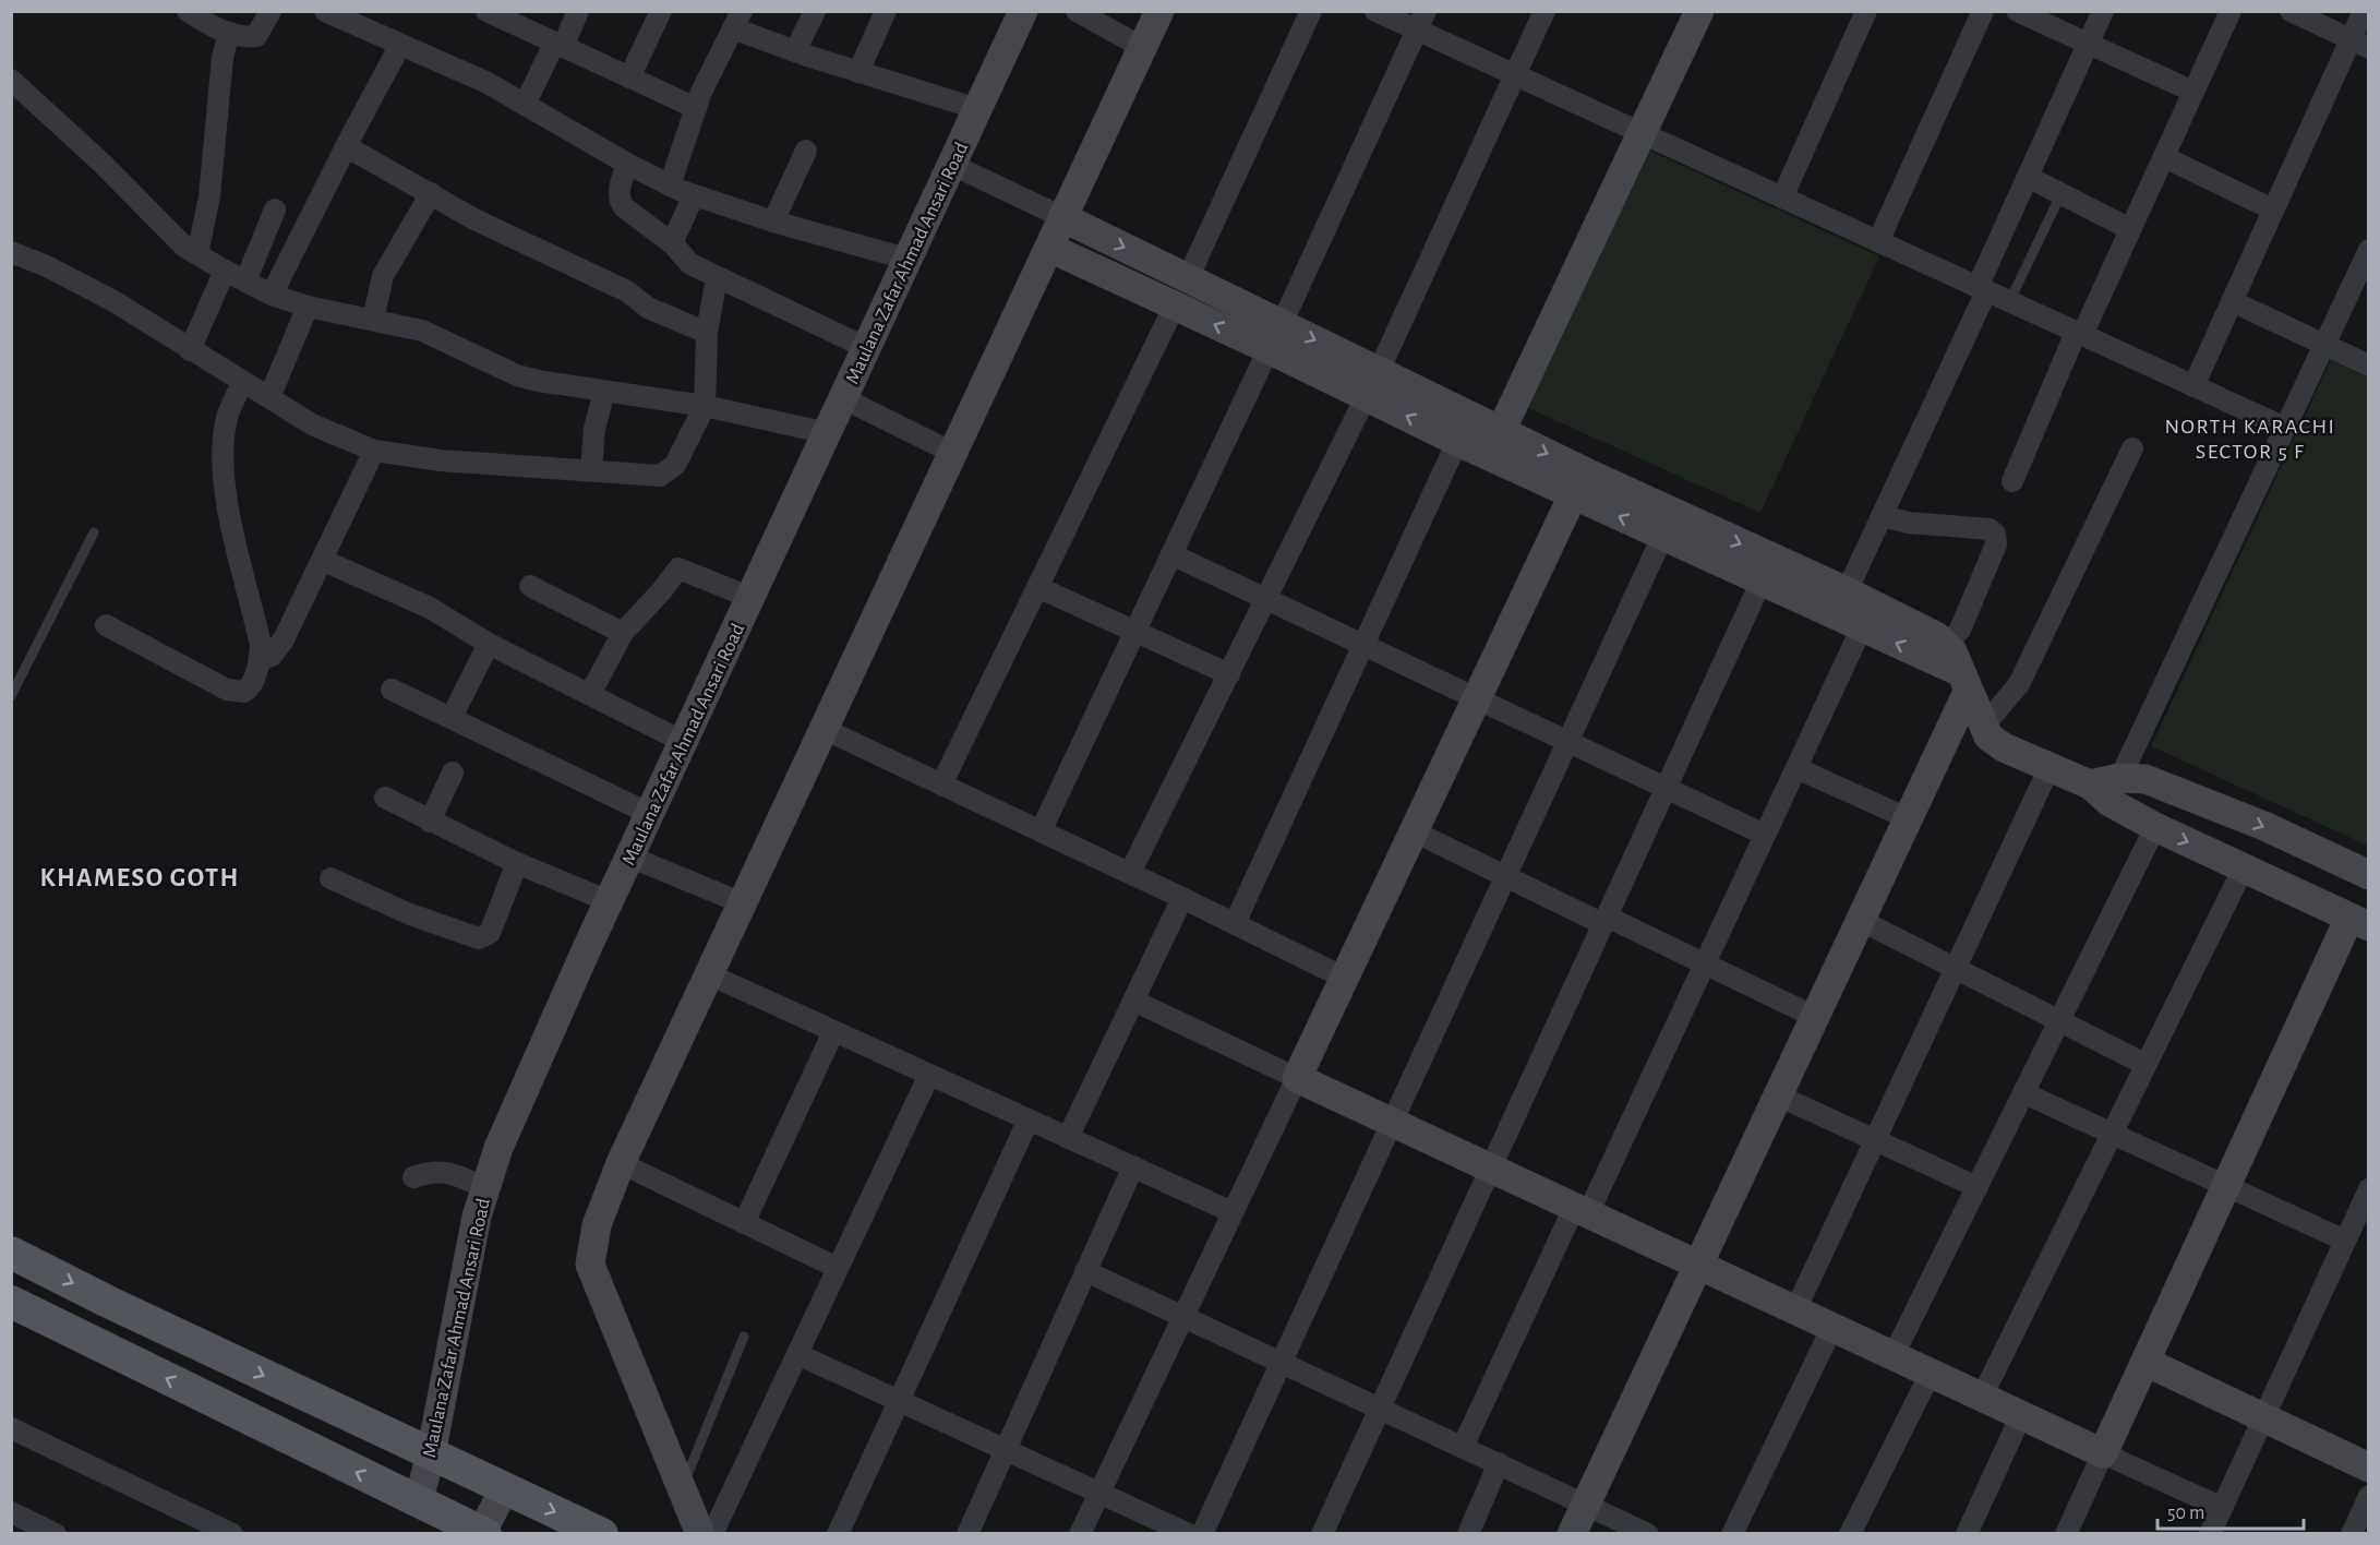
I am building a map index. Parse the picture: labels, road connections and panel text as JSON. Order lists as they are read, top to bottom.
{
  "streets": {
    "street": ["Maulana Zafar Ahmad Ansari Road"]
  },
  "districts": ["NORTH KARACHI SECTOR 5 F", "KHAMESO GOTH"],
  "scale_bar": "50 m"
}
